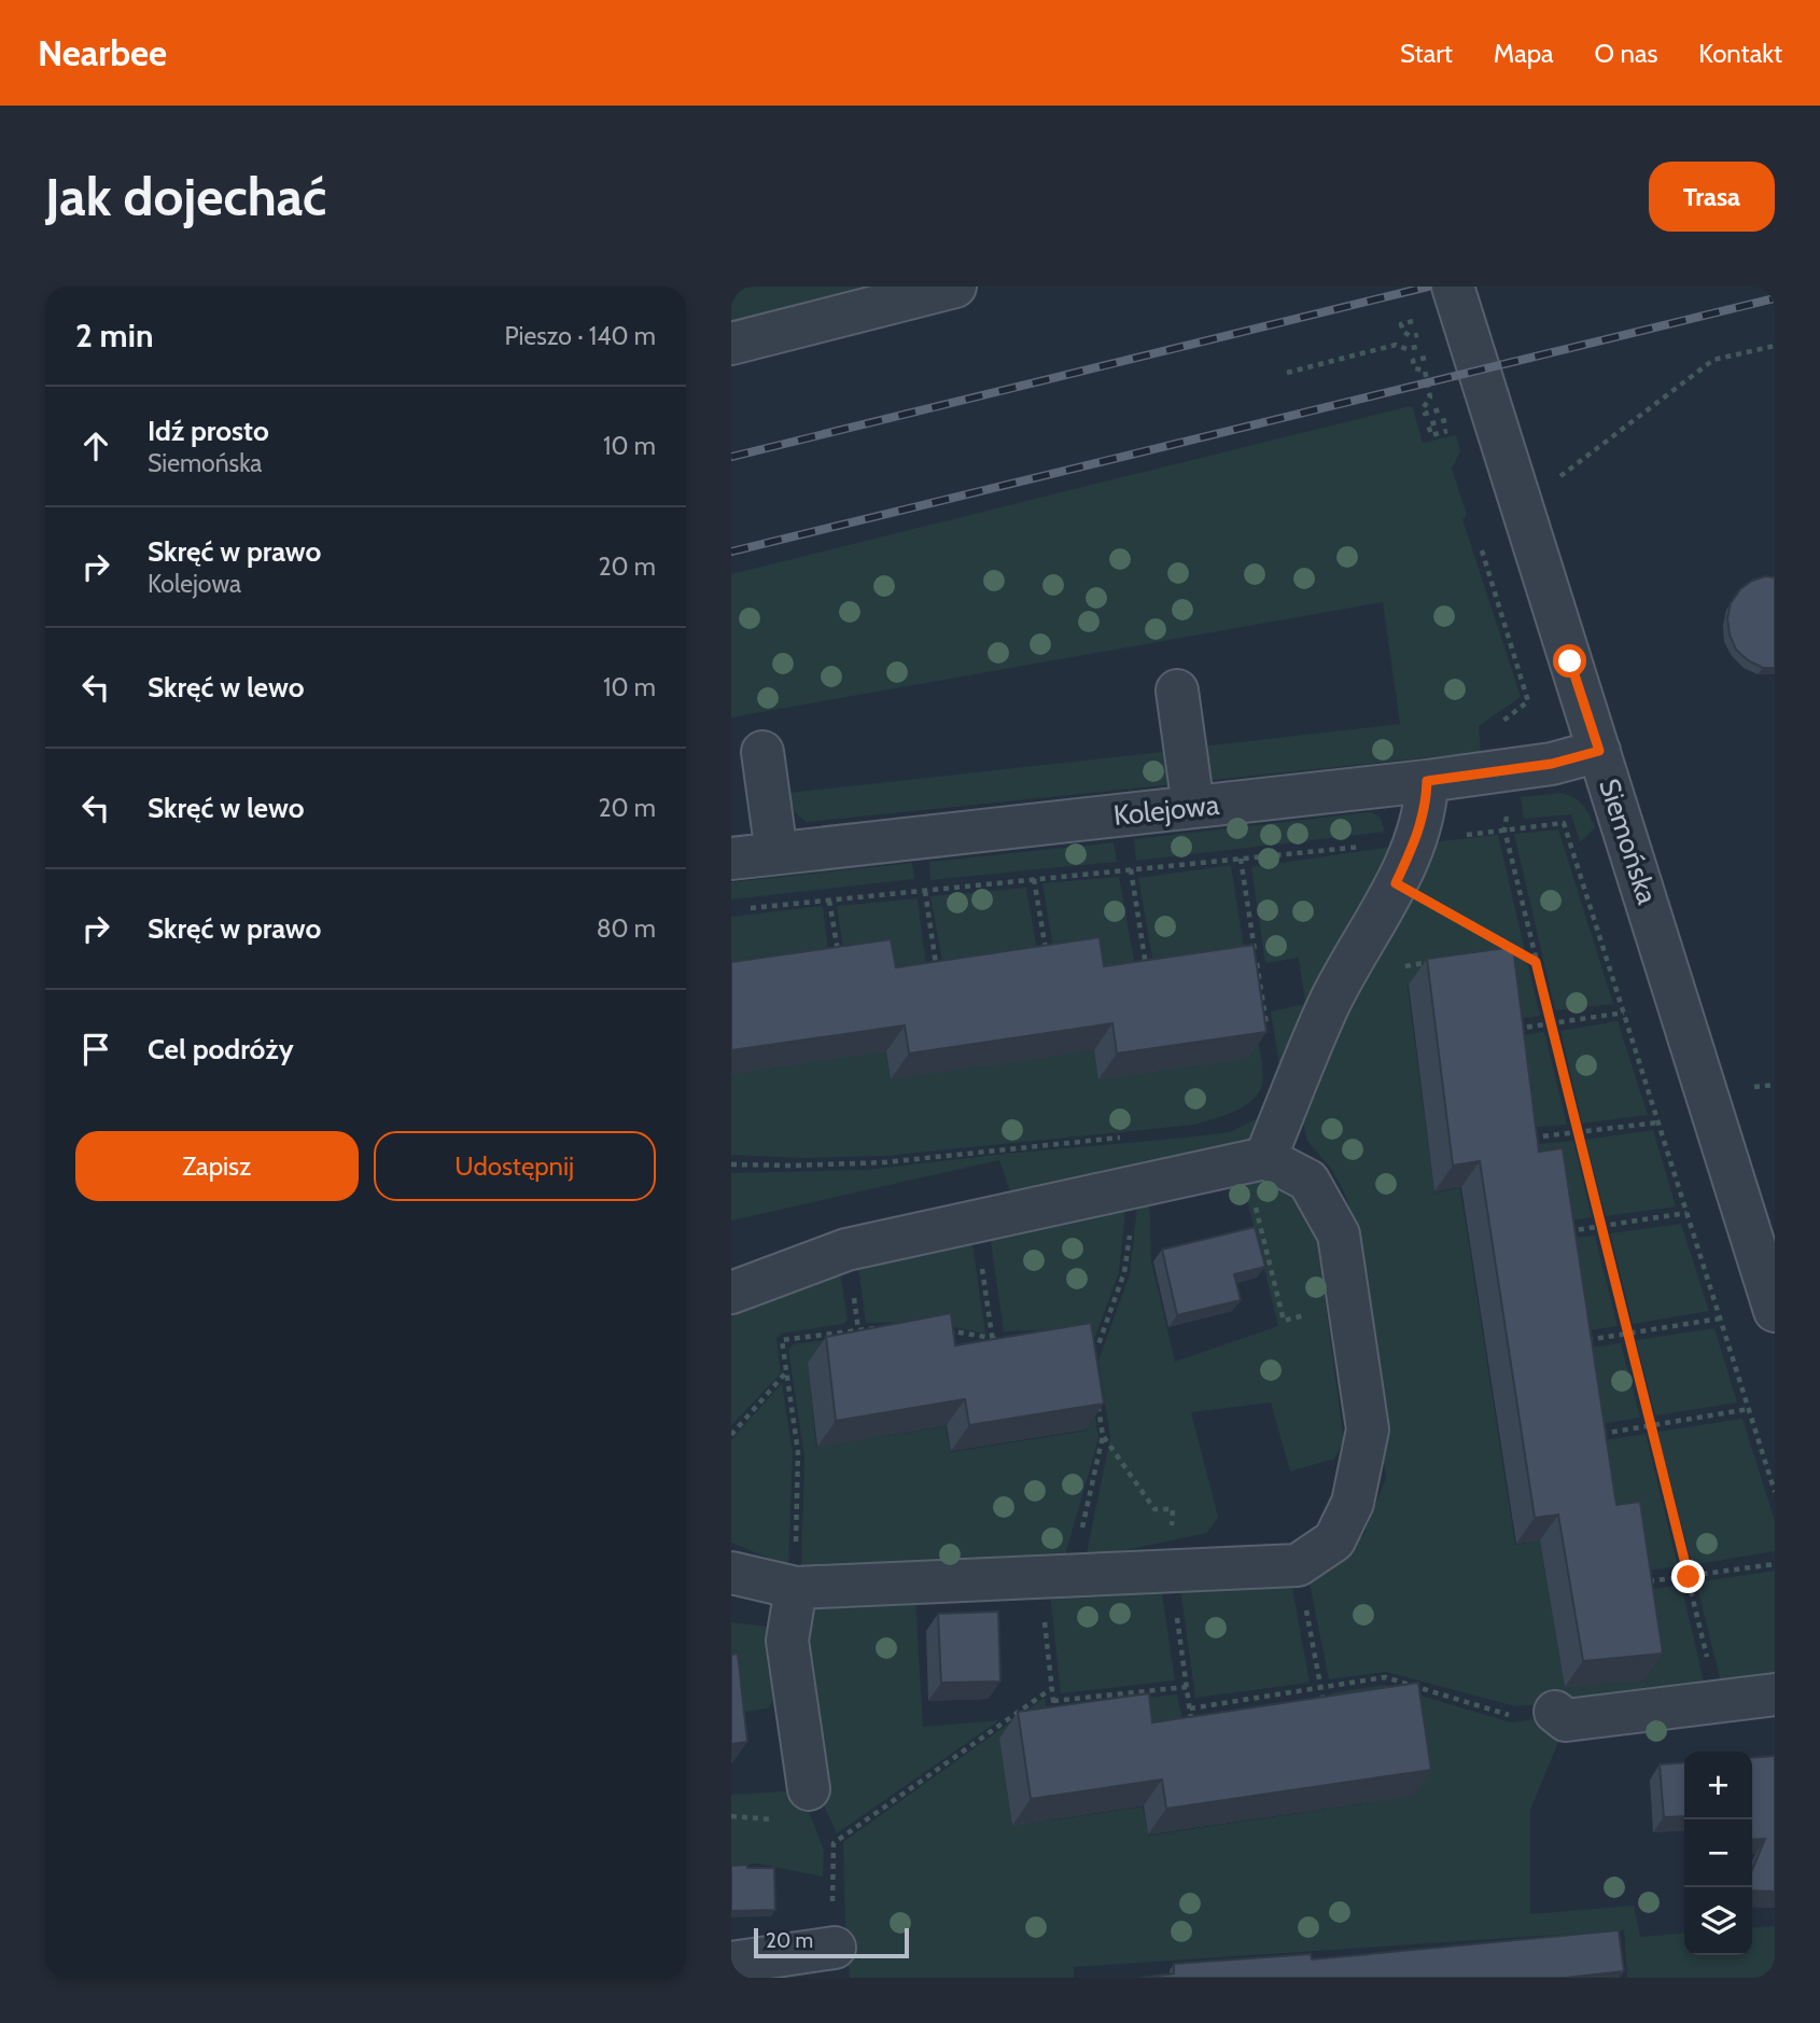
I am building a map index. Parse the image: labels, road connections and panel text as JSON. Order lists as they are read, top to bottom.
{
  "streets": {
    "street": ["Kolejowa", "Siemońska"]
  },
  "crossings": [
    ["Kolejowa", "Siemońska"]
  ],
  "scale_bar": "20 m",
  "page": {
    "header": "Nearbee",
    "nav": [
      "Start",
      "Mapa",
      "O nas",
      "Kontakt"
    ],
    "buttons": [
      "Trasa",
      ["Zapisz", "Udostępnij"]
    ],
    "title": "Jak dojechać",
    "heading": ["2 min", "Pieszo · 140 m"],
    "list": [
      ["Idź prosto", "Siemońska", "10 m"],
      ["Skręć w prawo", "Kolejowa", "20 m"],
      ["Skręć w lewo", "10 m"],
      ["Skręć w lewo", "20 m"],
      ["Skręć w prawo", "80 m"],
      "Cel podróży"
    ],
    "map_buttons": ["+", "−"],
    "scale": "20 m"
  }
}
